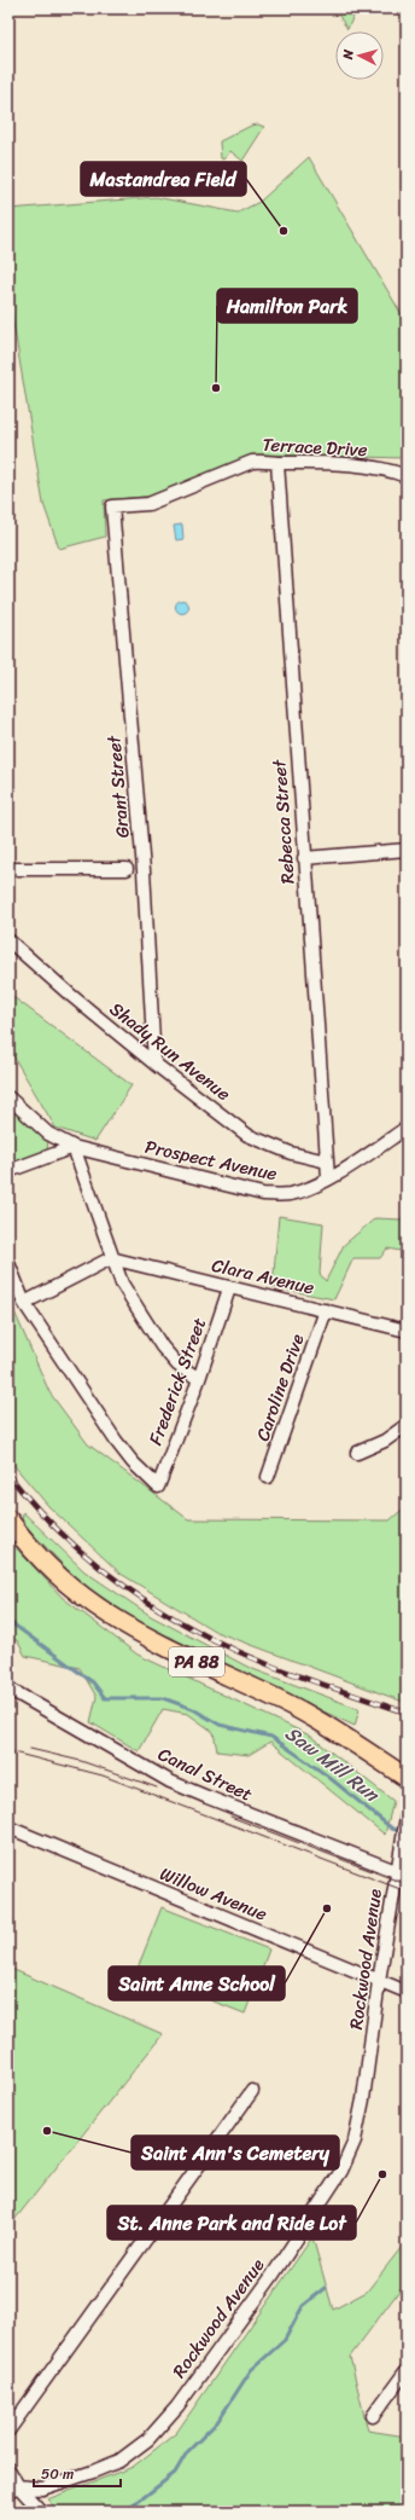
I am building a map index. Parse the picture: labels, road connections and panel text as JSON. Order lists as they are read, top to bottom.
{
  "streets": {
    "main road": ["PA 88"],
    "street": [
      "Terrace Drive",
      "Grant Street",
      "Rebecca Street",
      "Shady Run Avenue",
      "Prospect Avenue",
      "Clara Avenue",
      "Frederick Street",
      "Caroline Drive",
      "Canal Street",
      "Willow Avenue",
      "Rockwood Avenue"
    ]
  },
  "crossings": [
    ["Terrace Drive", "Grant Street"],
    ["Terrace Drive", "Rebecca Street"],
    ["Grant Street", "Shady Run Avenue"],
    ["Rebecca Street", "Shady Run Avenue"],
    ["Rebecca Street", "Prospect Avenue"],
    ["Clara Avenue", "Frederick Street"],
    ["Clara Avenue", "Caroline Drive"],
    ["Canal Street", "Rockwood Avenue"],
    ["Willow Avenue", "Rockwood Avenue"]
  ],
  "water": ["Saw Mill Run"],
  "places": [
    "Mastandrea Field",
    "Hamilton Park",
    "Saint Anne School",
    "Saint Ann's Cemetery",
    "St. Anne Park and Ride Lot"
  ],
  "scale_bar": "50 m",
  "north": "left"
}
